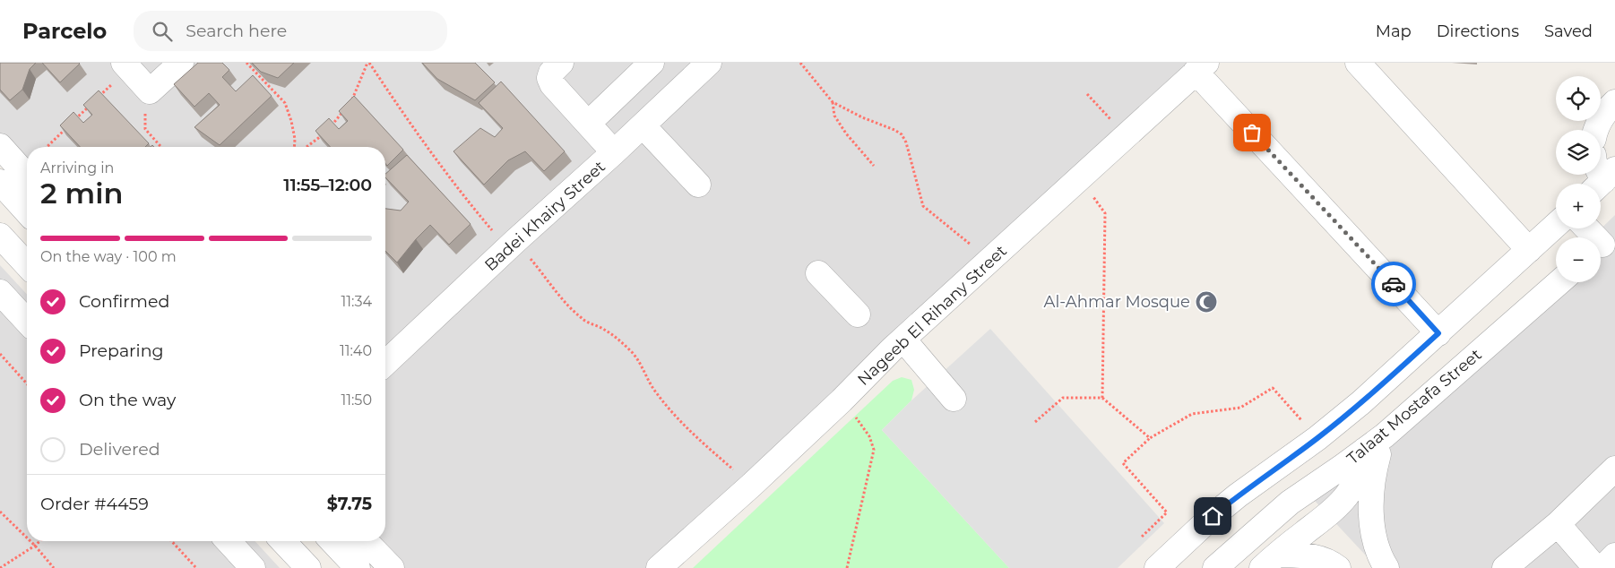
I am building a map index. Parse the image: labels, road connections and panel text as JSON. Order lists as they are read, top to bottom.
{
  "streets": {
    "street": ["Badei Khairy Street", "Nageeb El Rihany Street", "Talaat Mostafa Street"]
  },
  "places": {
    "mosque": ["Al-Ahmar Mosque"]
  },
  "page": {
    "header": "Parcelo",
    "search": "Search here",
    "nav": ["Map", "Directions", "Saved"],
    "map_buttons": ["+", "−"],
    "heading": ["2 min", "Arriving in", "11:55–12:00"],
    "panel": ["Order #4459", "$7.75"],
    "bar": "On the way · 100 m",
    "list": [
      ["Confirmed", "11:34"],
      ["Preparing", "11:40"],
      ["On the way", "11:50"],
      "Delivered"
    ]
  }
}
